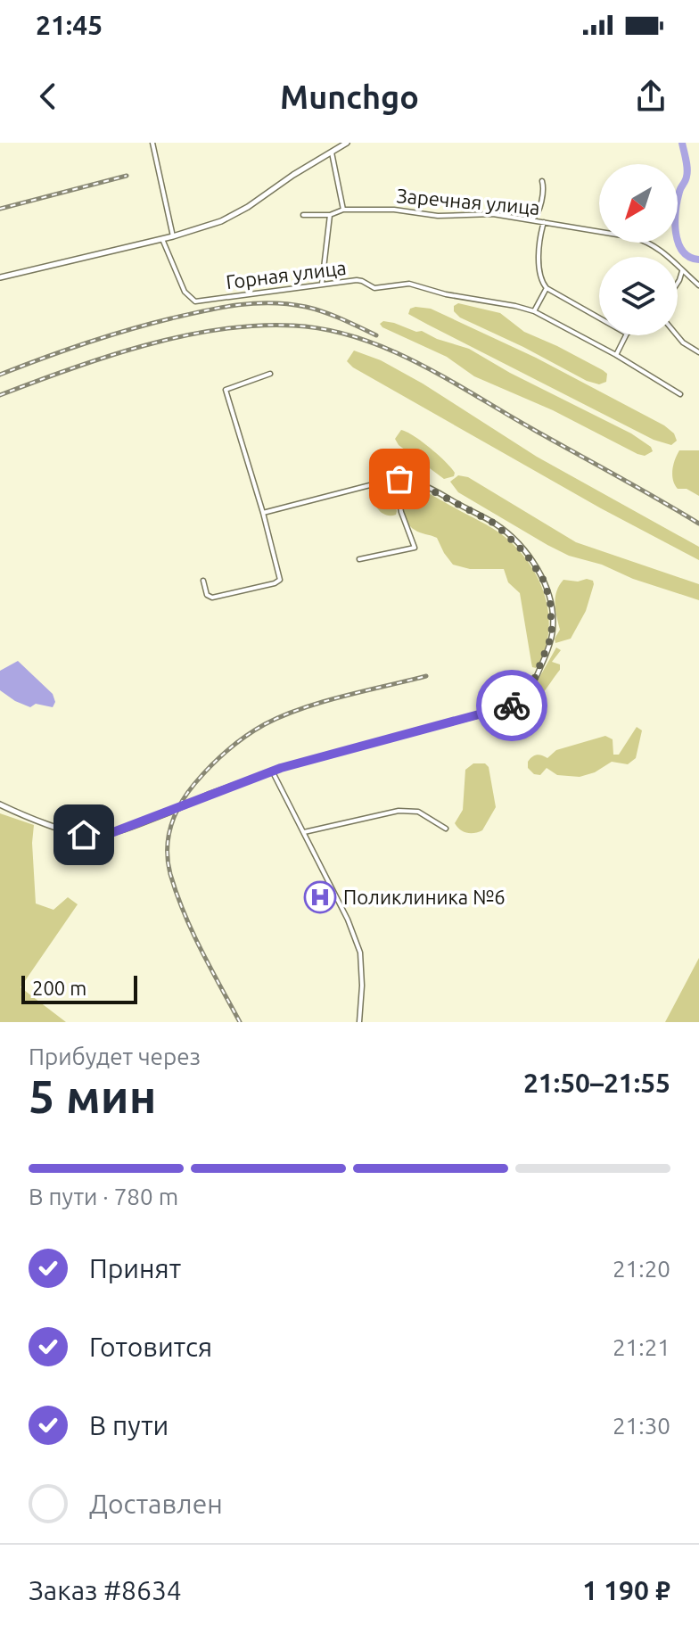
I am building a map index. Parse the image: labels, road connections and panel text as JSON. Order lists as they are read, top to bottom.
{
  "streets": {
    "street": ["Заречная улица", "Горная улица"]
  },
  "places": {
    "hospital": ["Поликлиника №6"]
  },
  "scale_bar": "200 m",
  "north": "bottom left",
  "page": {
    "status": "21:45",
    "header": "Munchgo",
    "scale": "200 m",
    "heading": ["5 мин", "Прибудет через", "21:50–21:55"],
    "panel": ["Заказ #8634", "1 190 ₽"],
    "bar": "В пути · 780 m",
    "list": [
      ["Принят", "21:20"],
      ["Готовится", "21:21"],
      ["В пути", "21:30"],
      "Доставлен"
    ]
  }
}
